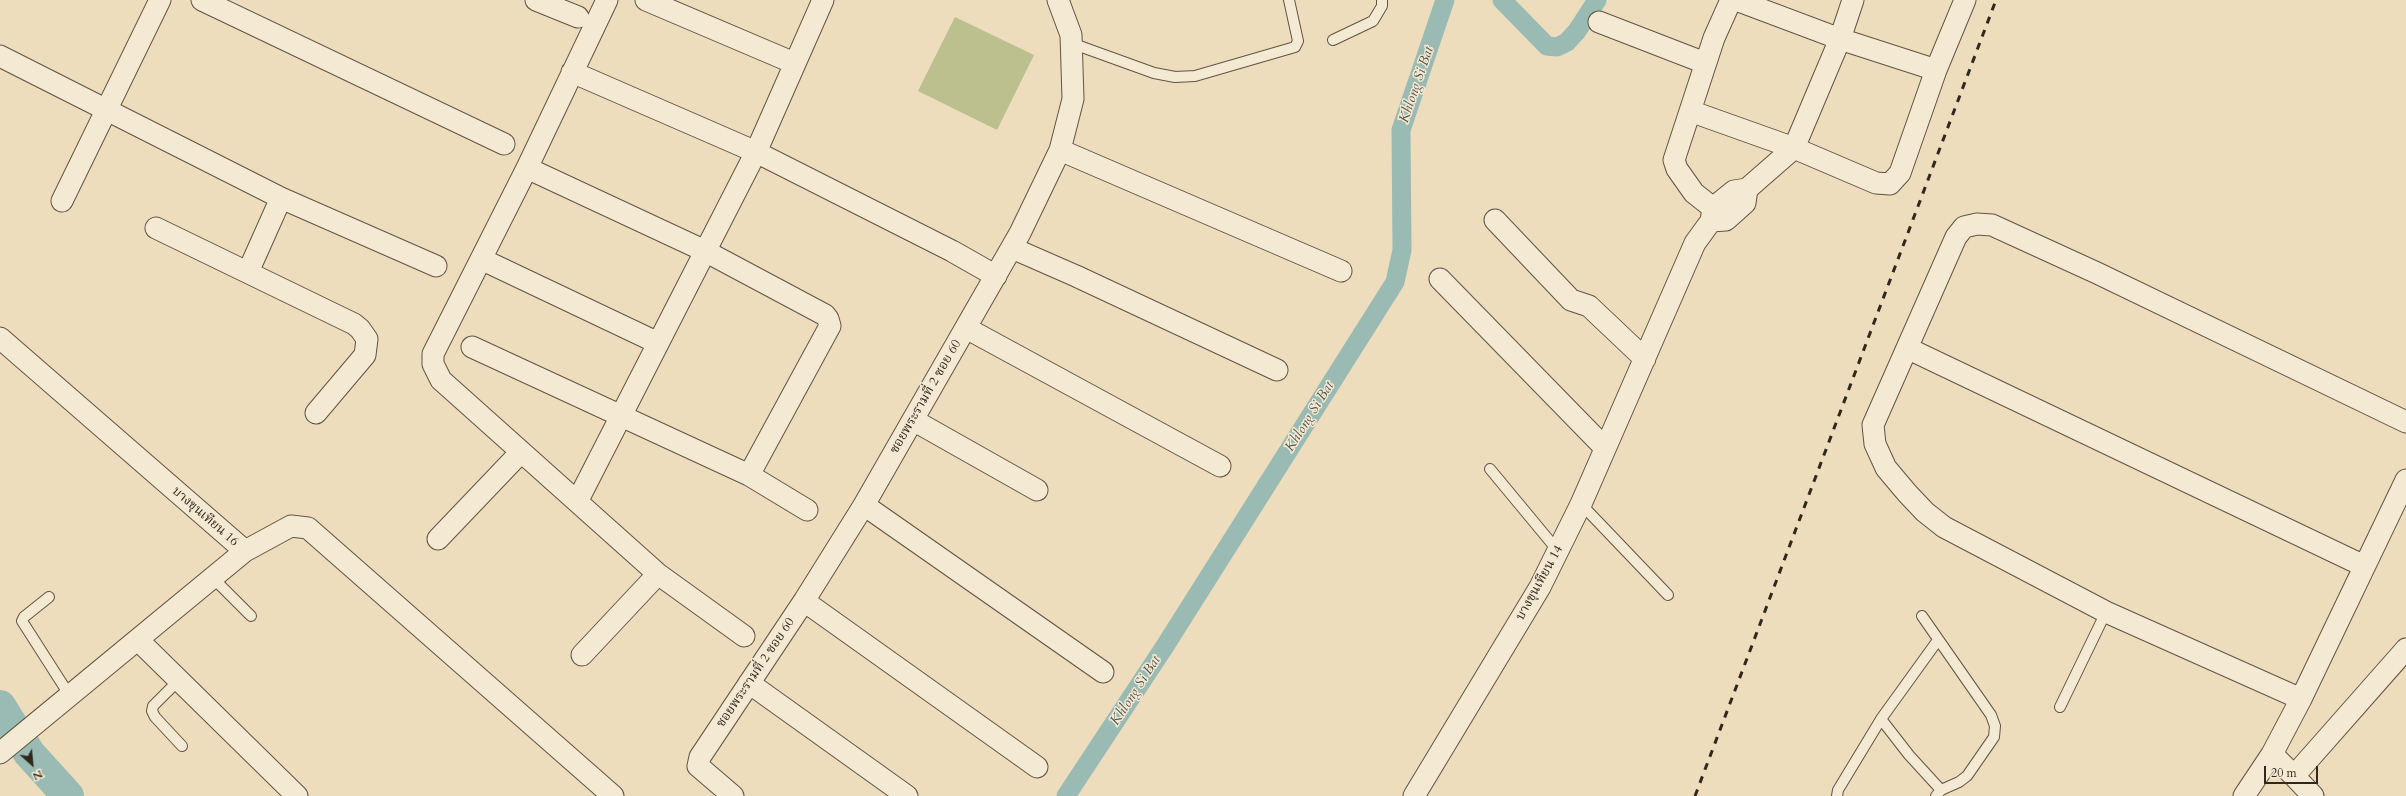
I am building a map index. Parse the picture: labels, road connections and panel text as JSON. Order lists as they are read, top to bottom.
{
  "streets": {
    "street": ["ซอยพระรามที่ 2 ซอย 60", "บางขุนเทียน 16", "บางขุนเทียน 14"]
  },
  "water": ["Khlong Si Bat"],
  "scale_bar": "20 m",
  "north": "bottom right"
}
